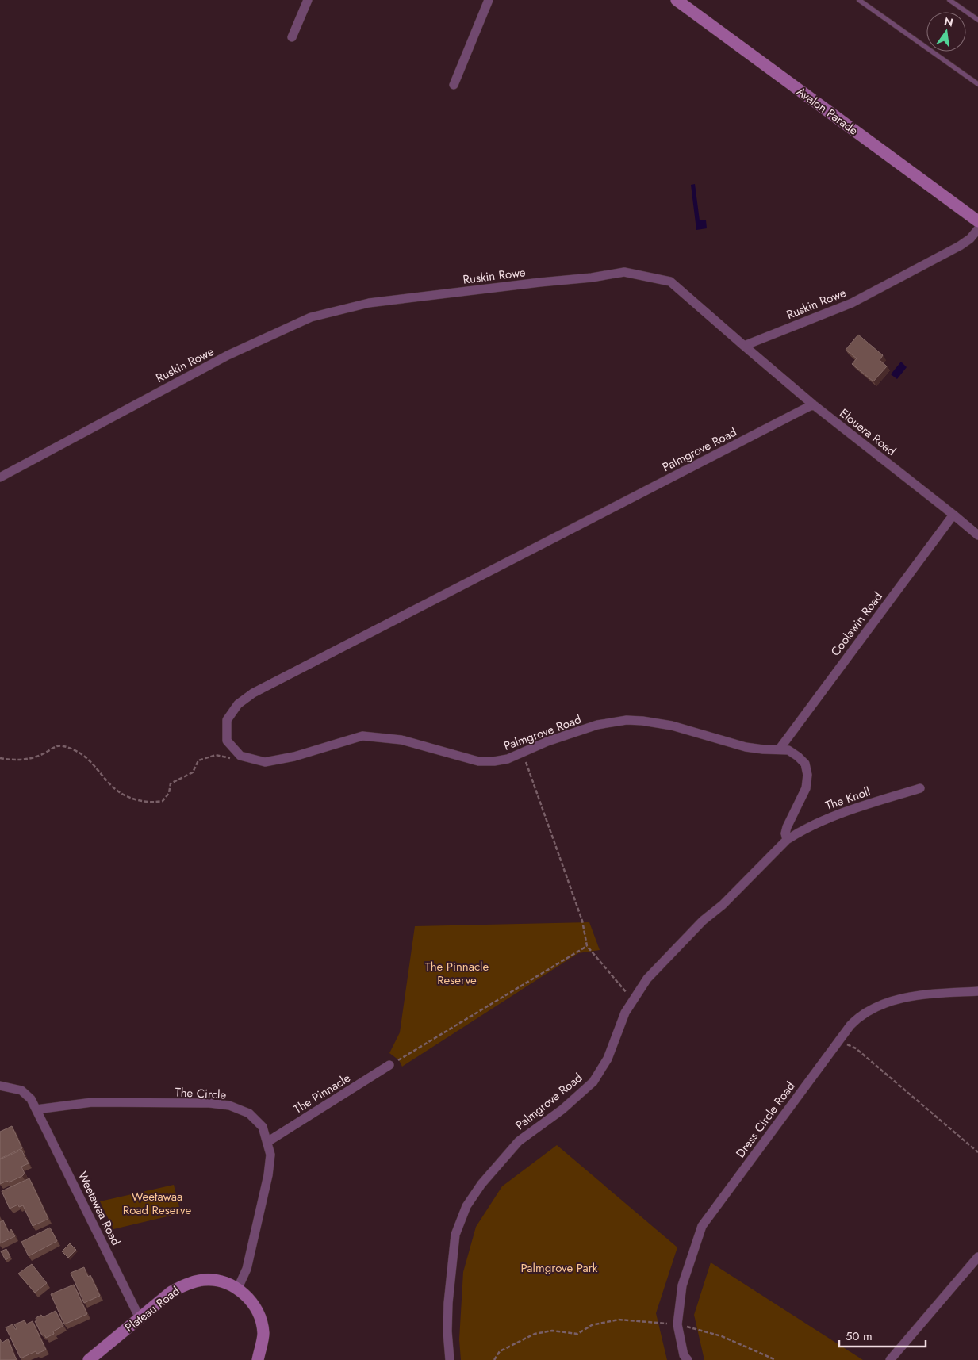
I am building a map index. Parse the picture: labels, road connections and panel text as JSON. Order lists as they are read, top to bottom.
{
  "streets": {
    "street": [
      "Avalon Parade",
      "Ruskin Rowe",
      "Elouera Road",
      "Palmgrove Road",
      "Coolawin Road",
      "The Knoll",
      "The Circle",
      "The Pinnacle",
      "Dress Circle Road",
      "Weetawaa Road",
      "Plateau Road"
    ]
  },
  "crossings": [
    ["Ruskin Rowe", "Elouera Road"],
    ["Elouera Road", "Palmgrove Road"],
    ["Elouera Road", "Coolawin Road"],
    ["Palmgrove Road", "Coolawin Road"],
    ["Palmgrove Road", "The Knoll"],
    ["The Circle", "The Pinnacle"],
    ["The Circle", "Weetawaa Road"],
    ["The Circle", "Plateau Road"],
    ["Weetawaa Road", "Plateau Road"]
  ],
  "parks": ["The Pinnacle Reserve", "Weetawaa Road Reserve", "Palmgrove Park"],
  "scale_bar": "50 m",
  "north": "top"
}
